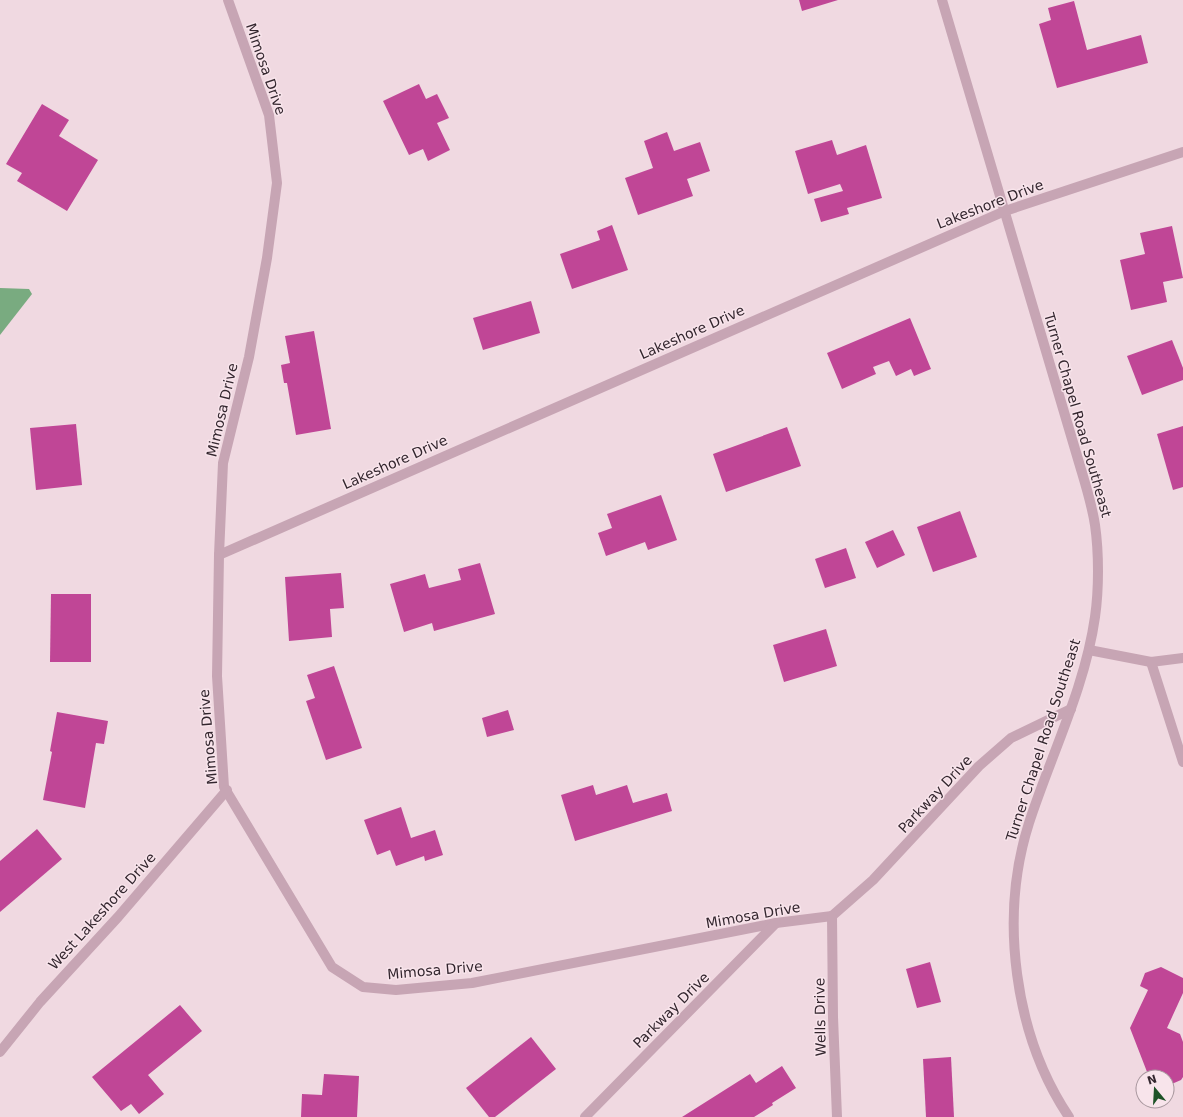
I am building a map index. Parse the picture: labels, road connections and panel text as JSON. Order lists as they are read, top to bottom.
{
  "streets": {
    "street": [
      "Mimosa Drive",
      "Lakeshore Drive",
      "Turner Chapel Road Southeast",
      "Parkway Drive",
      "West Lakeshore Drive",
      "Wells Drive"
    ]
  },
  "crossings": [
    ["Mimosa Drive", "Lakeshore Drive"],
    ["Mimosa Drive", "Parkway Drive"],
    ["Mimosa Drive", "West Lakeshore Drive"],
    ["Mimosa Drive", "Wells Drive"],
    ["Lakeshore Drive", "Turner Chapel Road Southeast"],
    ["Turner Chapel Road Southeast", "Parkway Drive"],
    ["Parkway Drive", "Wells Drive"]
  ],
  "north": "top"
}
